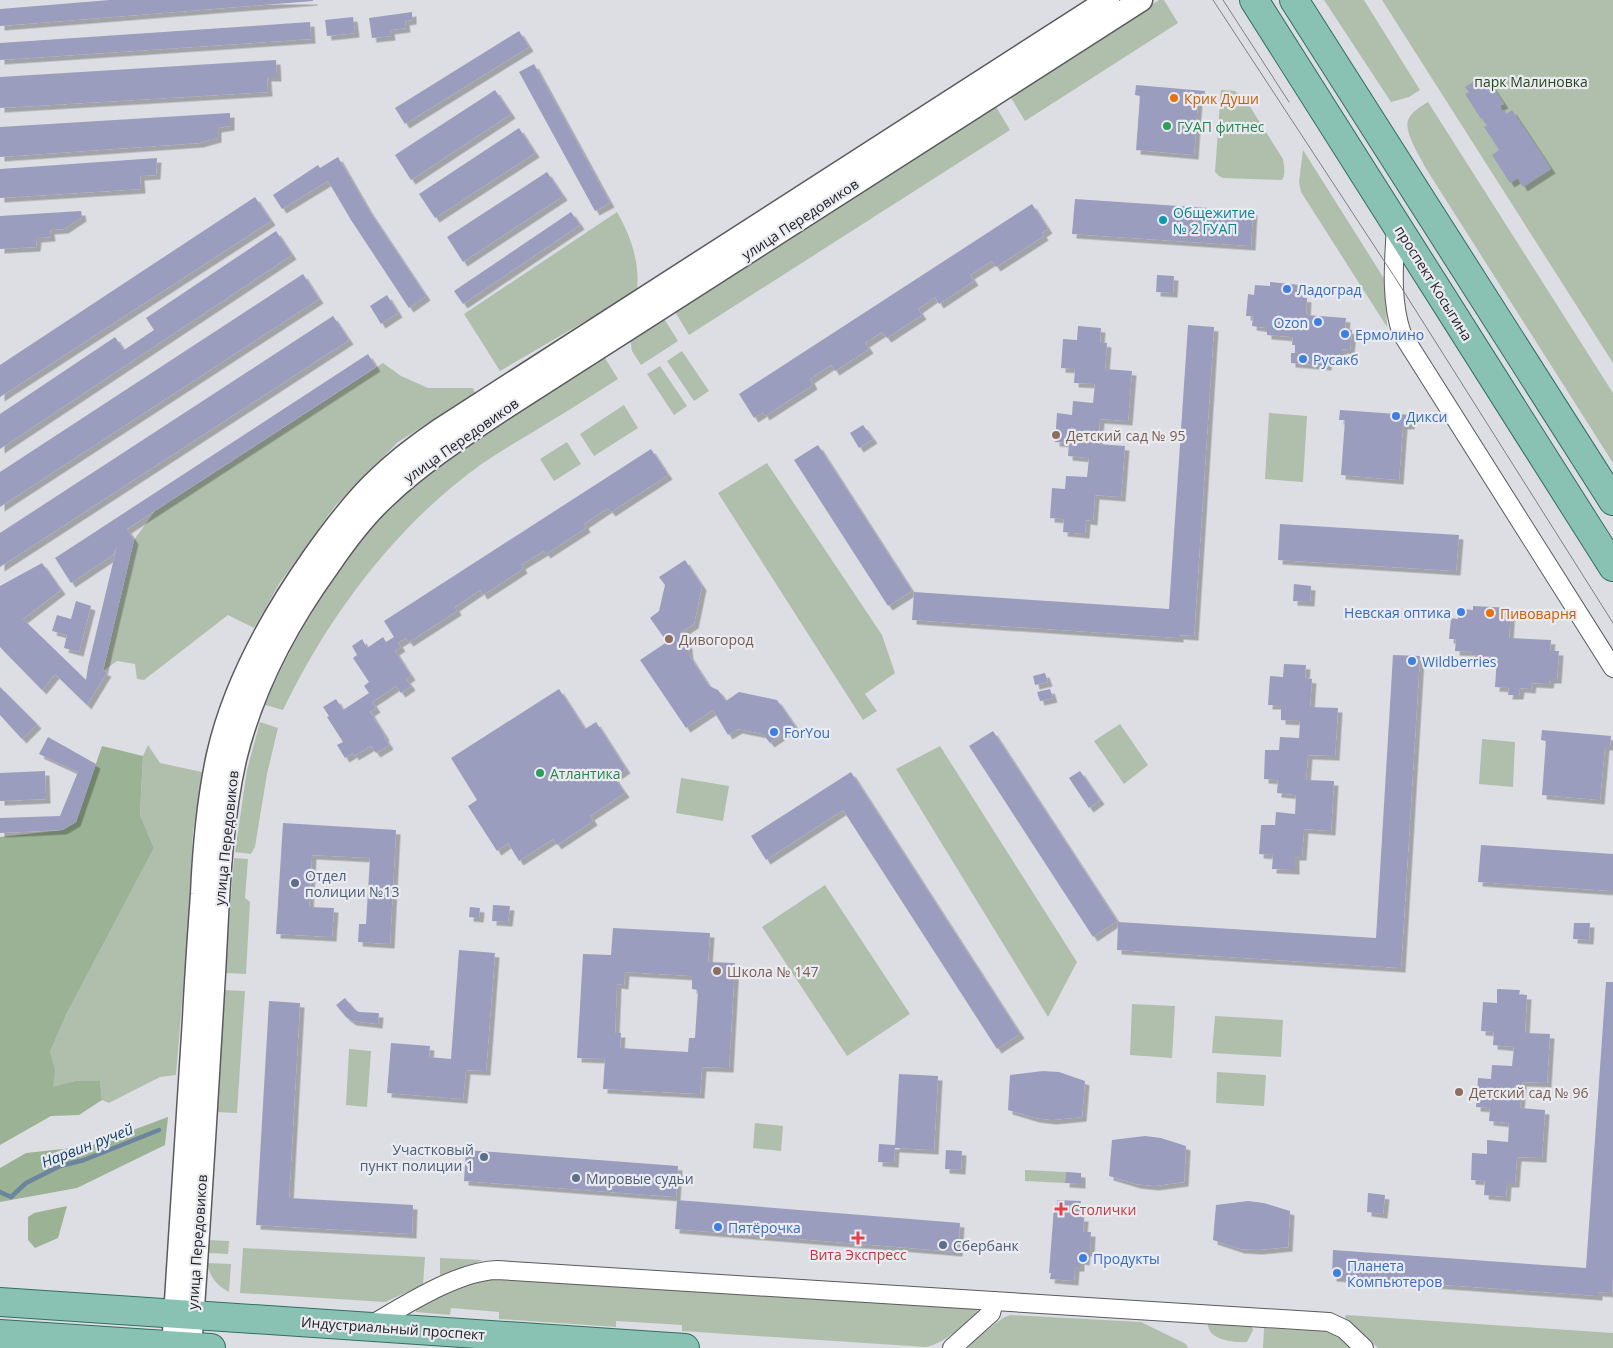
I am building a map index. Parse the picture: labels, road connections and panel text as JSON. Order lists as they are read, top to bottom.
{
  "streets": {
    "main road": ["проспект Косыгина", "Индустриальный проспект"],
    "street": ["улица Передовиков"]
  },
  "crossings": [
    ["улица Передовиков", "Индустриальный проспект"]
  ],
  "water": ["Нарвин ручей"],
  "parks": ["парк Малиновка"],
  "places": {
    "other": [
      "Крик Души",
      "ГУАП фитнес",
      "Общежитие № 2 ГУАП",
      "Ладоград",
      "Ozon",
      "Ермолино",
      "Русакб",
      "Дикси",
      "Детский сад № 95",
      "Невская оптика",
      "Пивоварня",
      "Дивогород",
      "Wildberries",
      "ForYou",
      "Атлантика",
      "Отдел полиции №13",
      "Школа № 147",
      "Детский сад № 96",
      "Участковый пункт полиции 1",
      "Мировые судьи",
      "Пятёрочка",
      "Сбербанк",
      "Продукты",
      "Планета Компьютеров"
    ],
    "health": ["Столички", "Вита Экспресс"]
  }
}
